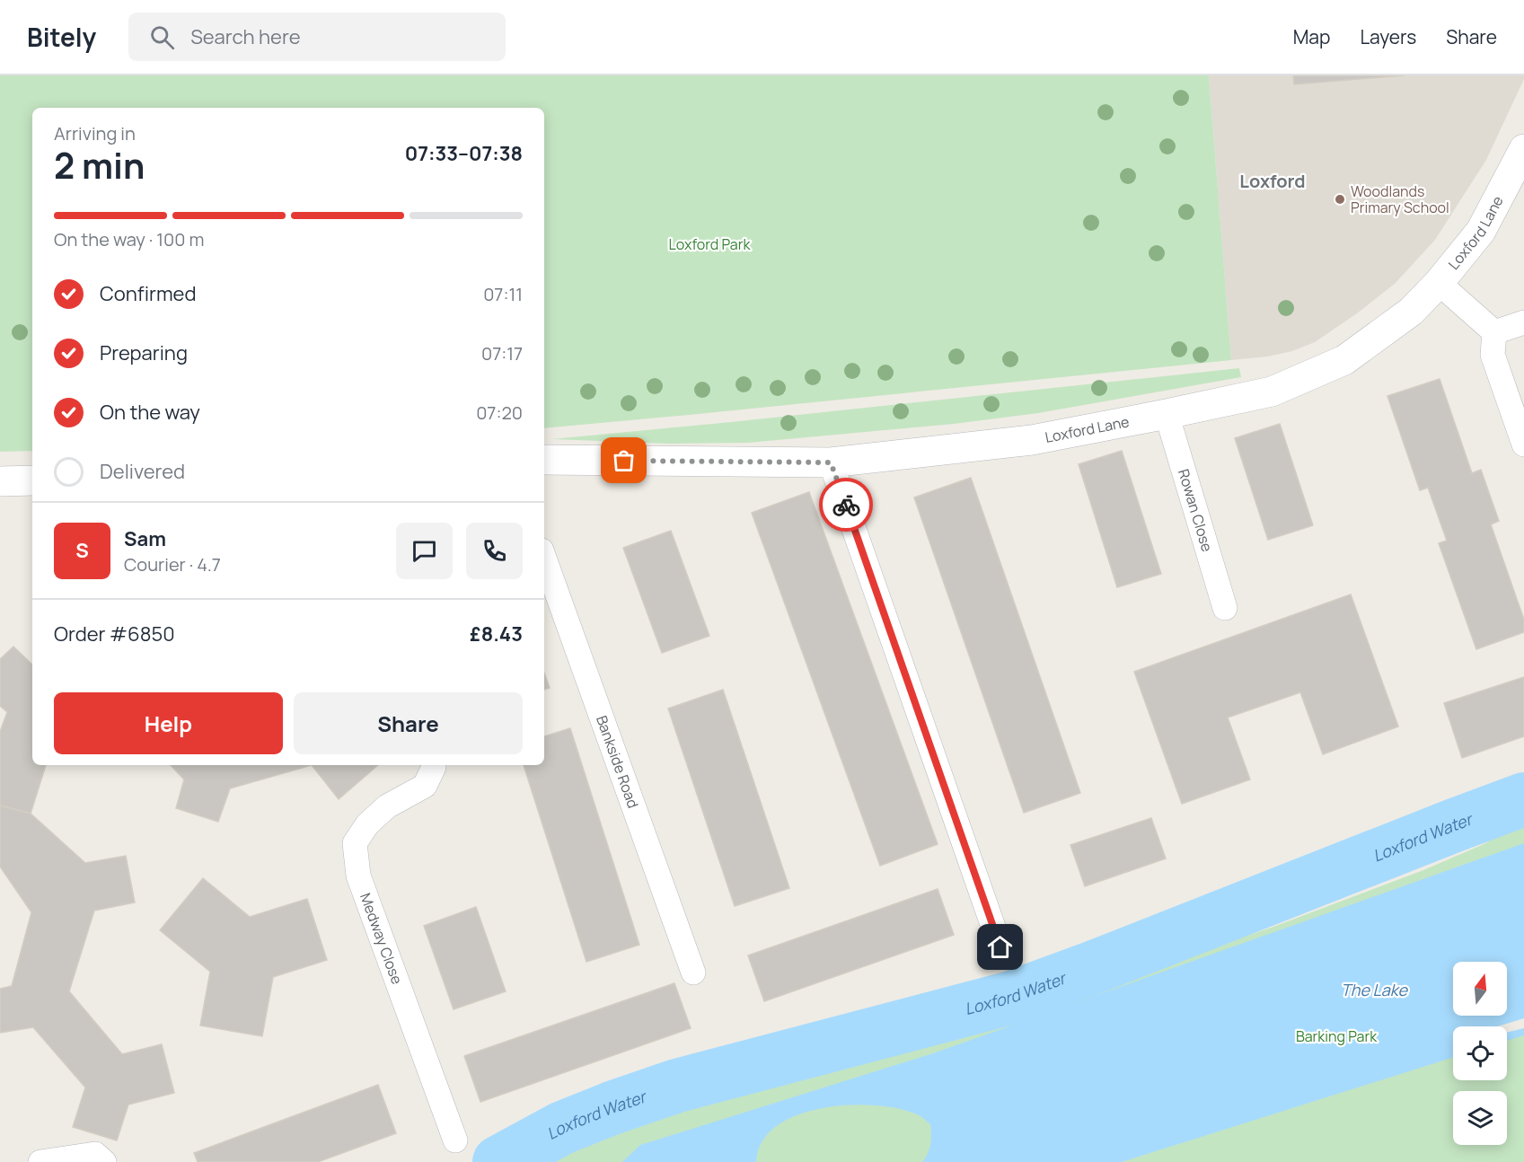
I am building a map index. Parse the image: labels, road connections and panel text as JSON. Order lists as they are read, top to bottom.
{
  "streets": {
    "street": [
      "Loxford Lane",
      "Rowan Close",
      "Bankside Road",
      "Medway Close"
    ]
  },
  "crossings": [
    ["Loxford Lane", "Rowan Close"]
  ],
  "districts": ["Loxford"],
  "water": ["Loxford Water", "The Lake"],
  "parks": ["Loxford Park", "Barking Park"],
  "places": ["Woodlands Primary School"],
  "north": "top",
  "page": {
    "header": "Bitely",
    "search": "Search here",
    "nav": ["Map", "Layers", "Share"],
    "heading": ["2 min", "Arriving in", "07:33–07:38"],
    "panel": [
      "Sam",
      "Courier · 4.7",
      "Order #6850",
      "£8.43"
    ],
    "bar": "On the way · 100 m",
    "list": [
      ["Confirmed", "07:11"],
      ["Preparing", "07:17"],
      ["On the way", "07:20"],
      "Delivered"
    ],
    "round": "S",
    "buttons": ["Help", "Share"]
  }
}
